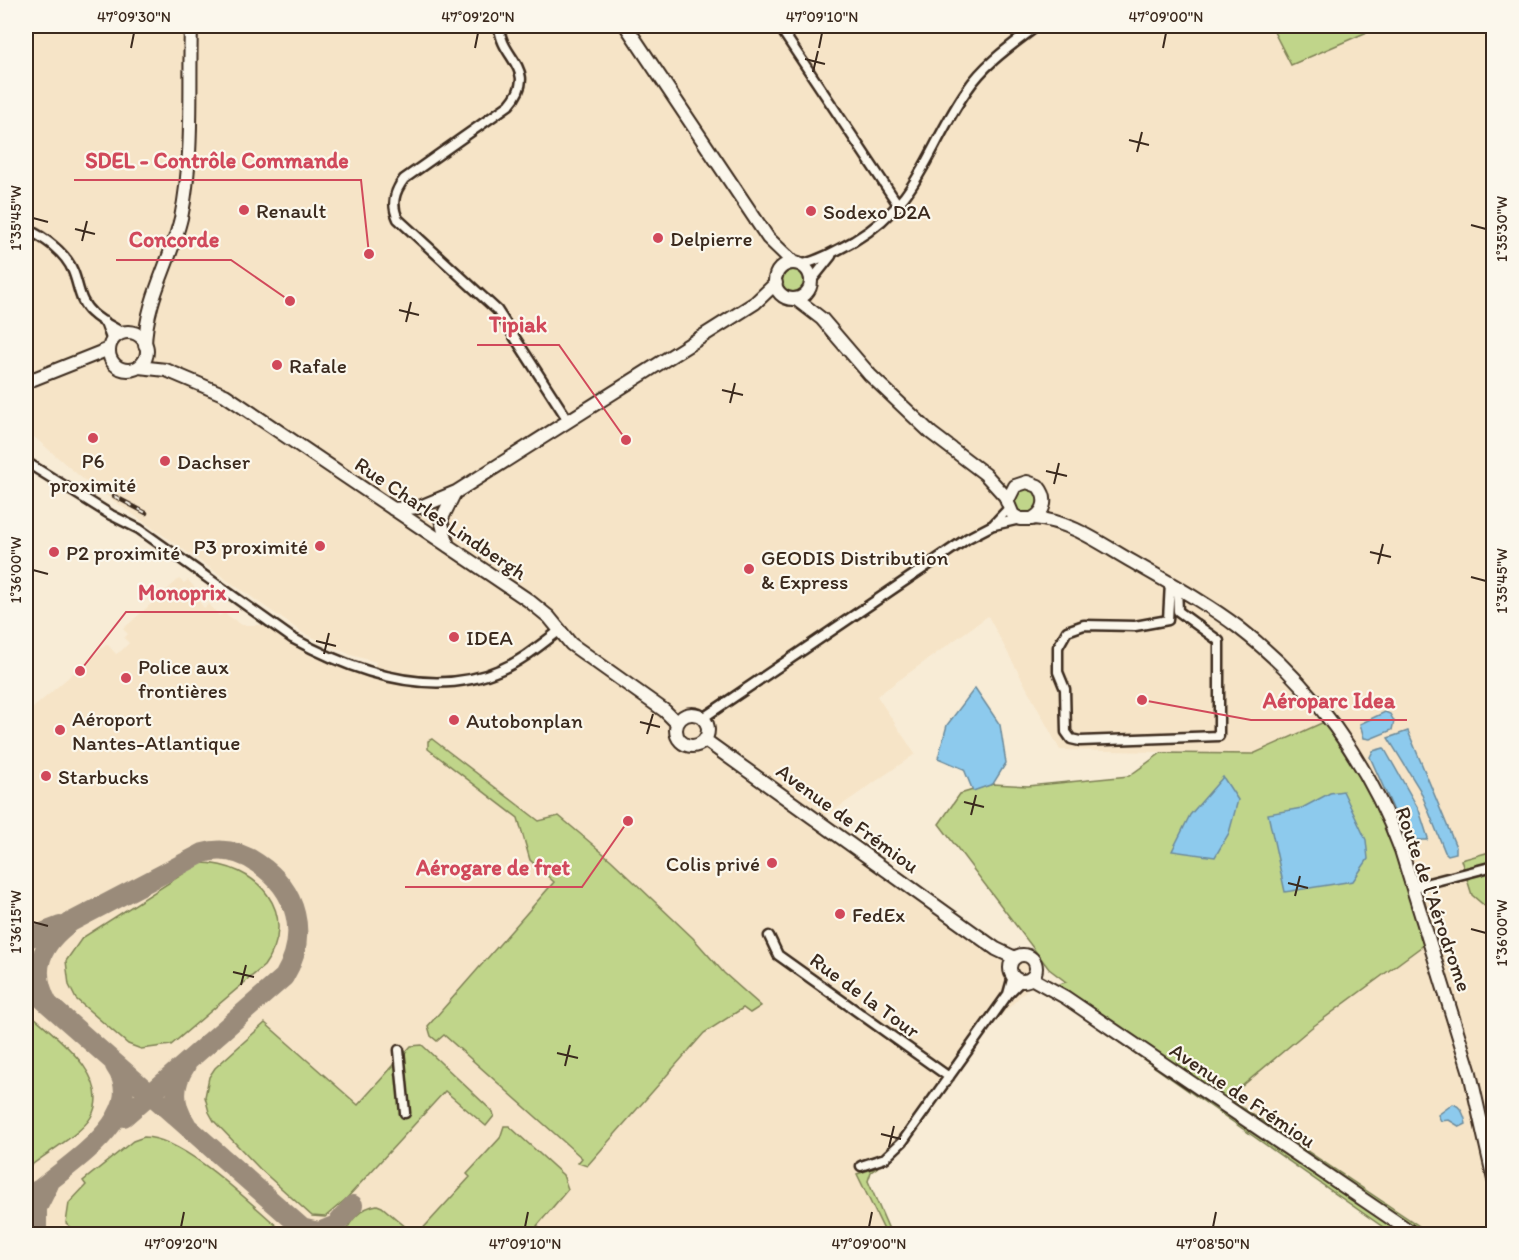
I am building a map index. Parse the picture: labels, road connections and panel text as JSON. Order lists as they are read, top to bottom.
{
  "streets": {
    "street": [
      "Rue Charles Lindbergh",
      "Avenue de Frémiou",
      "Route de l'Aérodrome",
      "Rue de la Tour"
    ]
  },
  "crossings": [
    ["Rue Charles Lindbergh", "Avenue de Frémiou"]
  ],
  "places": [
    "Renault",
    "Sodexo D2A",
    "Delpierre",
    "SDEL - Contrôle Commande",
    "Concorde",
    "Rafale",
    "P6 proximité",
    "Tipiak",
    "Dachser",
    "P3 proximité",
    "P2 proximité",
    "GEODIS Distribution & Express",
    "IDEA",
    "Monoprix",
    "Police aux frontières",
    "Aéroparc Idea",
    "Autobonplan",
    "Aéroport Nantes-Atlantique",
    "Starbucks",
    "Aérogare de fret",
    "Colis privé",
    "FedEx"
  ],
  "coordinates": [
    "47°09'30\"N",
    "47°09'20\"N",
    "47°09'10\"N",
    "47°09'00\"N",
    "1°35'45\"W",
    "1°35'30\"W",
    "1°36'00\"W",
    "1°36'15\"W",
    "47°08'50\"N"
  ]
}
